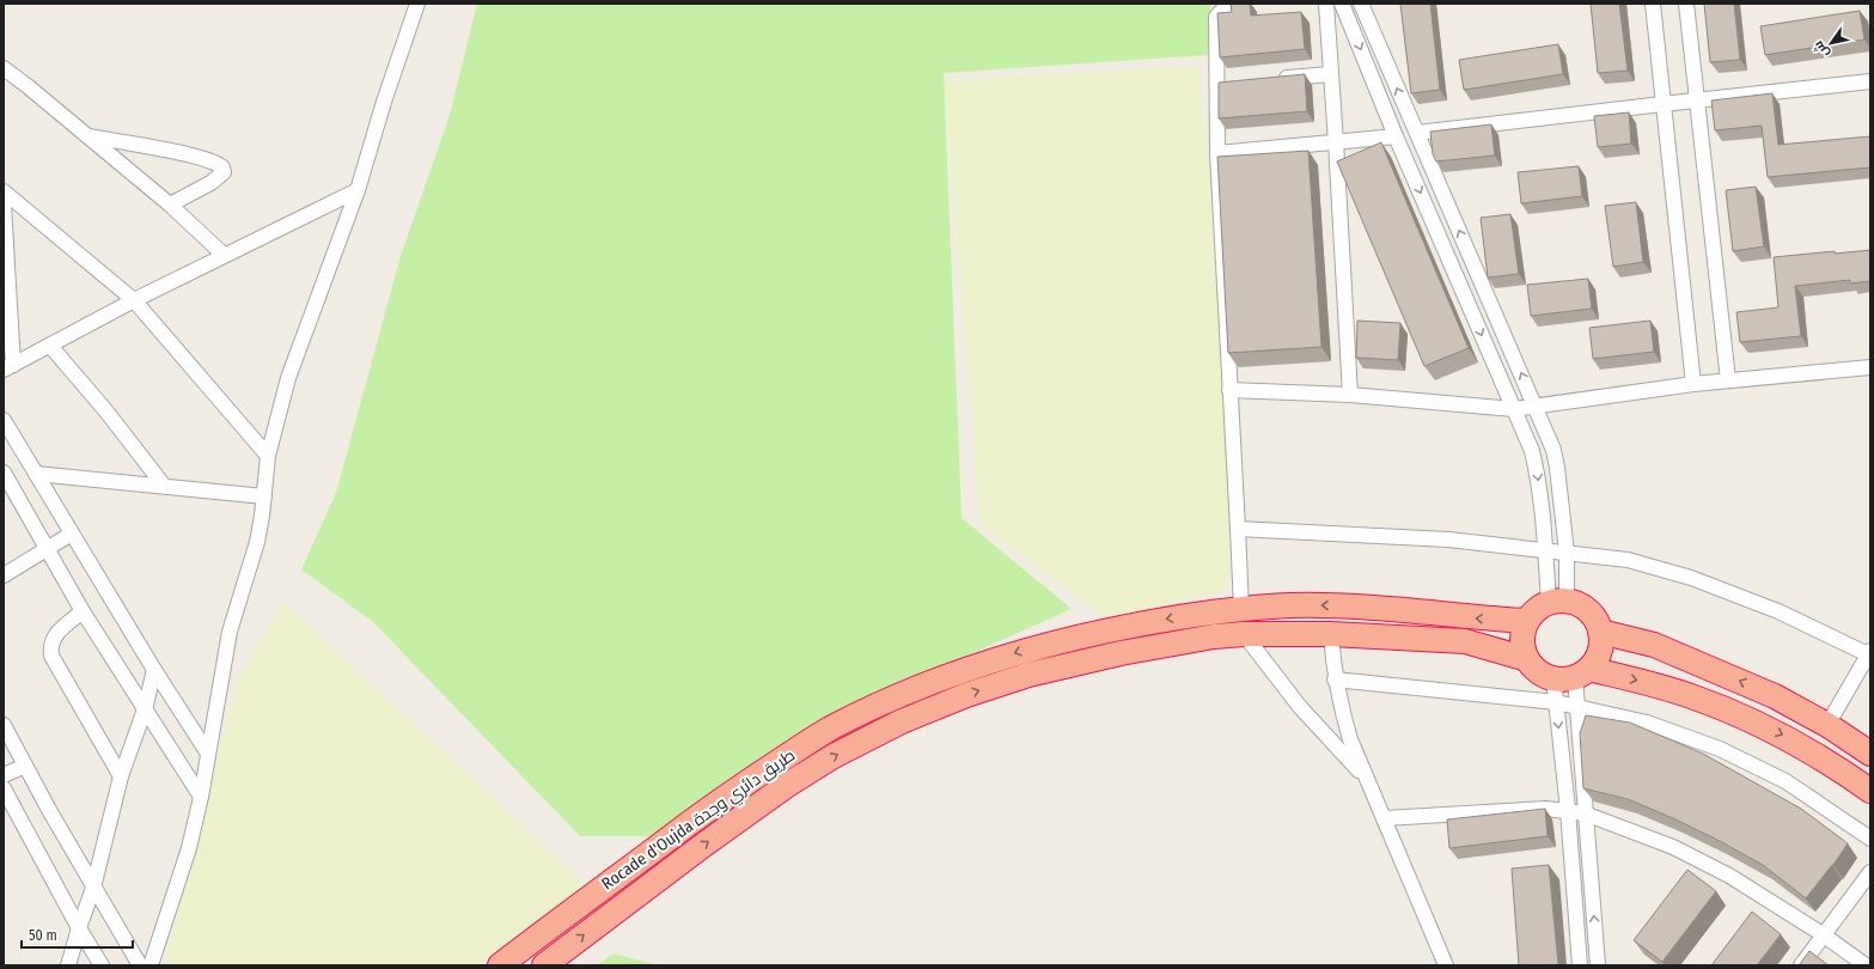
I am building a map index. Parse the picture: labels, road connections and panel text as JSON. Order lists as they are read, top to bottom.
{
  "streets": {
    "highway": ["Rocade d'Oujda طريق دائري وجدة"]
  },
  "scale_bar": "50 m",
  "north": "bottom left"
}
